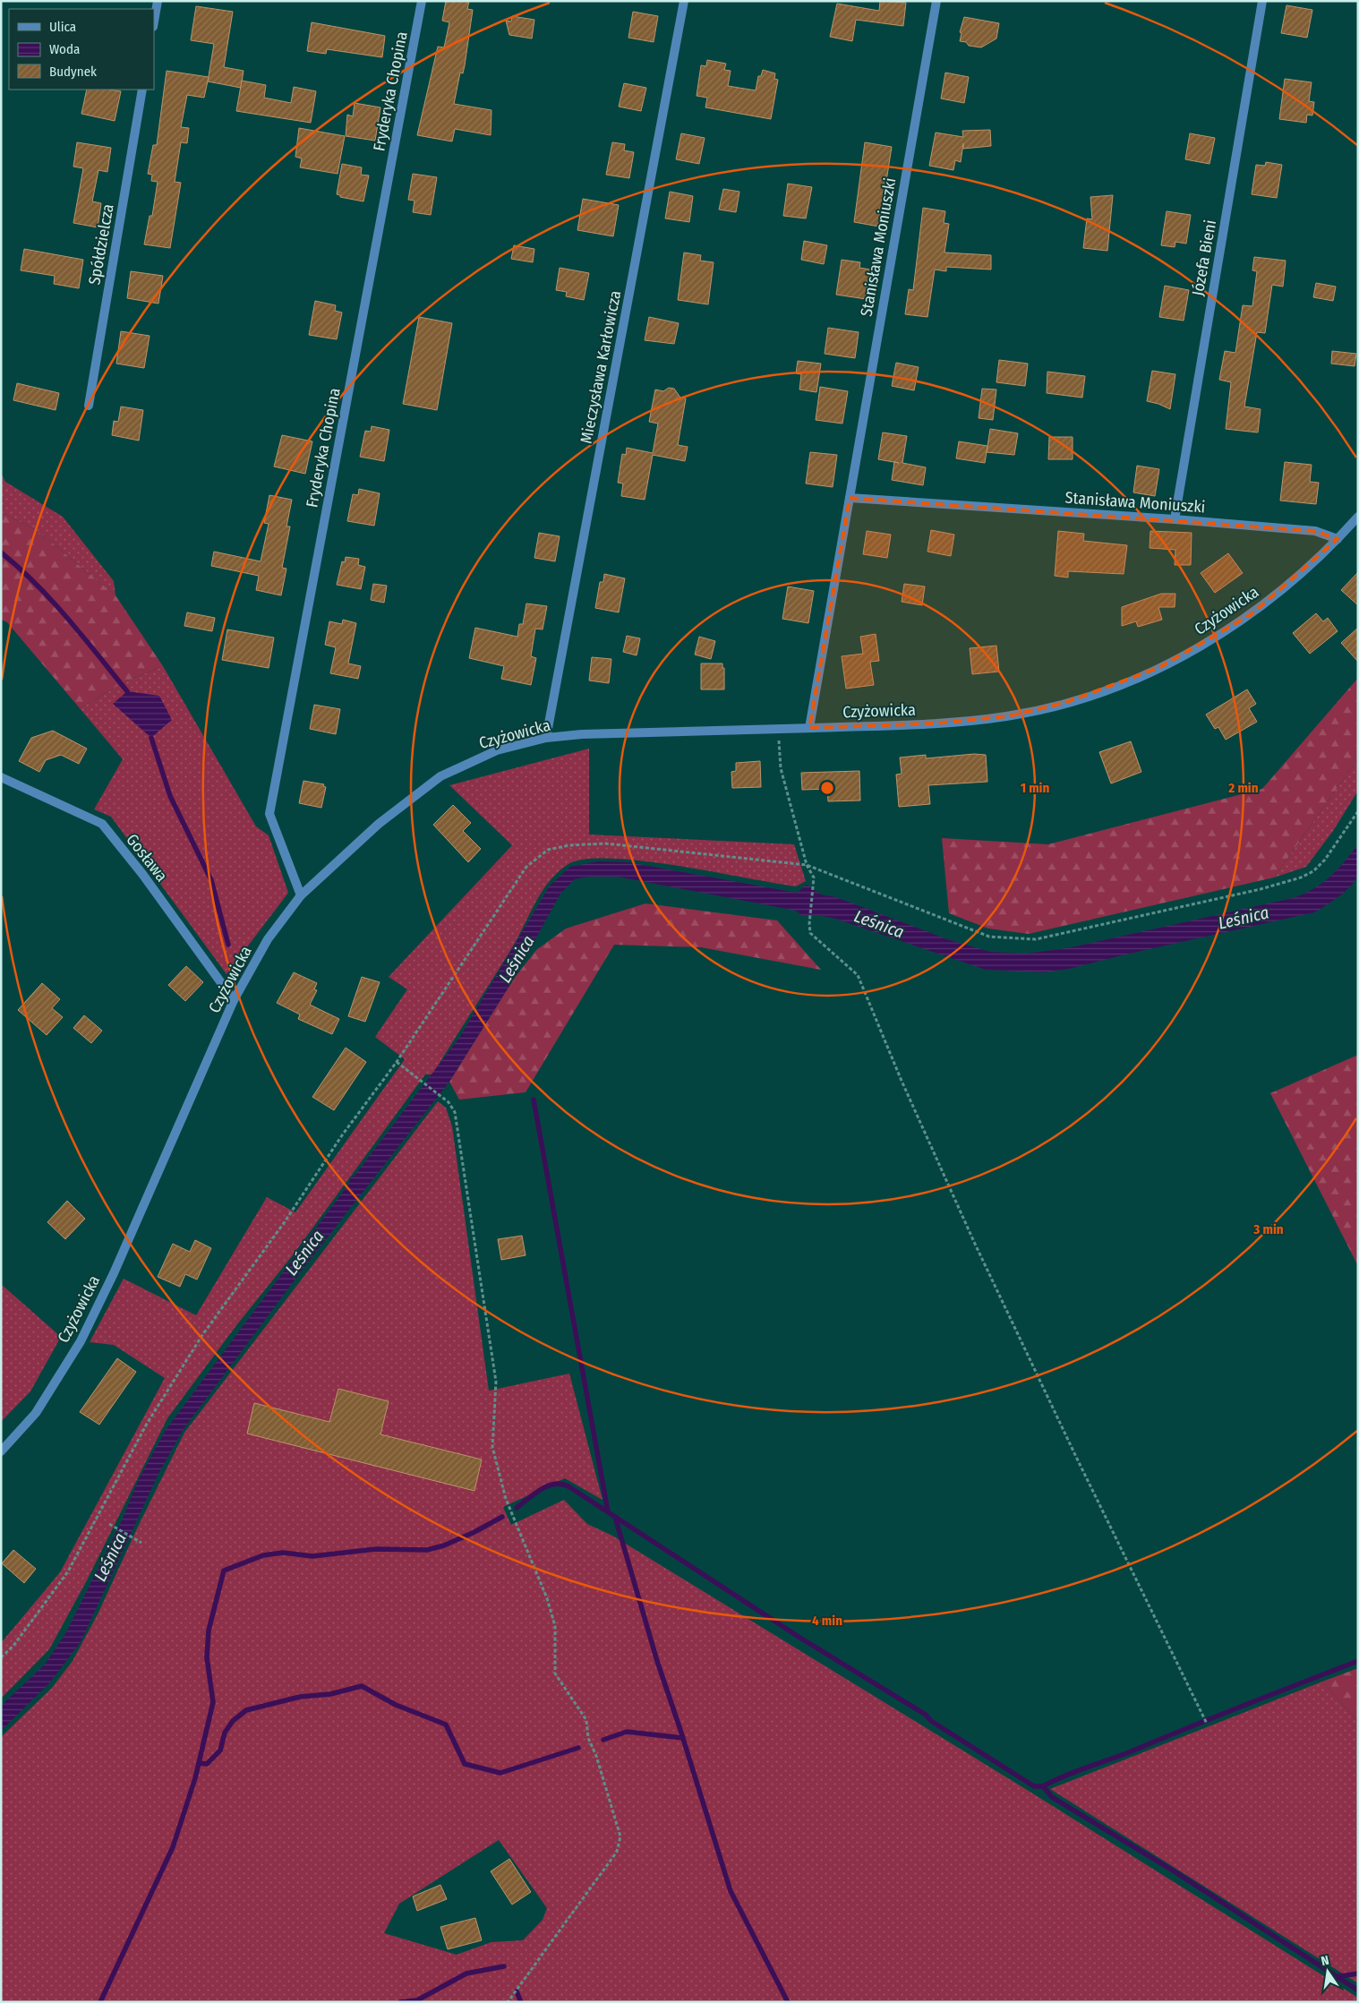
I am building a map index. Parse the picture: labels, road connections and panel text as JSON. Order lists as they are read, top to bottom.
{
  "streets": {
    "street": [
      "Fryderyka Chopina",
      "Spółdzielcza",
      "Stanisława Moniuszki",
      "Józefa Bieni",
      "Mieczysława Karłowicza",
      "Czyżowicka",
      "Gosława"
    ]
  },
  "crossings": [
    ["Fryderyka Chopina", "Czyżowicka"],
    ["Stanisława Moniuszki", "Józefa Bieni"],
    ["Stanisława Moniuszki", "Czyżowicka"],
    ["Mieczysława Karłowicza", "Czyżowicka"],
    ["Czyżowicka", "Gosława"]
  ],
  "water": ["Leśnica"],
  "legend": ["Ulica", "Woda", "Budynek"],
  "north": "top",
  "rings": [
    "1 min",
    "2 min",
    "3 min",
    "4 min"
  ]
}
